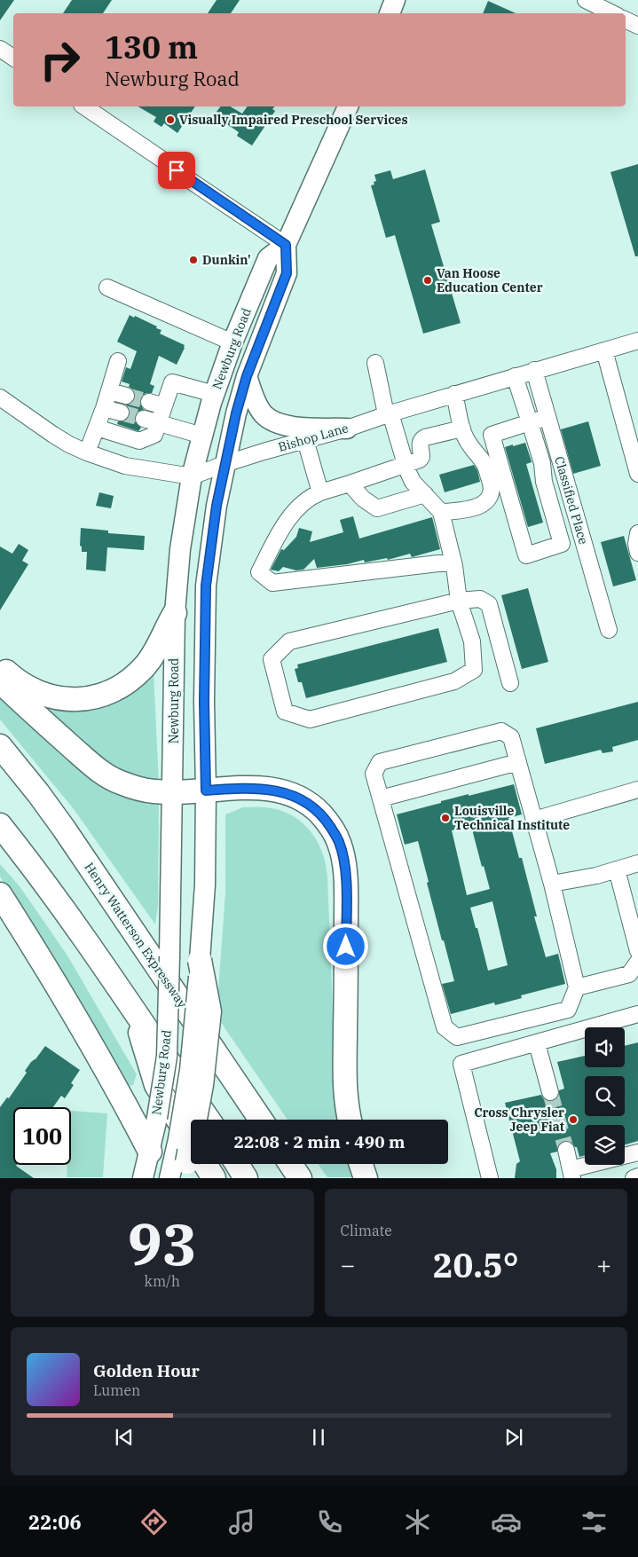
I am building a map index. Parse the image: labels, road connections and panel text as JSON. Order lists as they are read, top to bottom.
{
  "streets": {
    "highway": ["Henry Watterson Expressway"],
    "main road": ["Newburg Road"],
    "street": ["Bishop Lane", "Classified Place"]
  },
  "crossings": [
    ["Newburg Road", "Bishop Lane"],
    ["Bishop Lane", "Classified Place"]
  ],
  "places": [
    "Visually Impaired Preschool Services",
    "Dunkin'",
    "Van Hoose Education Center",
    "Louisville Technical Institute",
    "Cross Chrysler Jeep Fiat"
  ],
  "page": {
    "turn": ["130 m", "Newburg Road"],
    "limit": "100",
    "trip": "22:08 · 2 min · 490 m",
    "tile": [
      ["93", "km/h"],
      "Climate"
    ],
    "heat": ["−", "20.5°", "+"],
    "song": ["Golden Hour", "Lumen"],
    "tabs": "22:06"
  }
}
